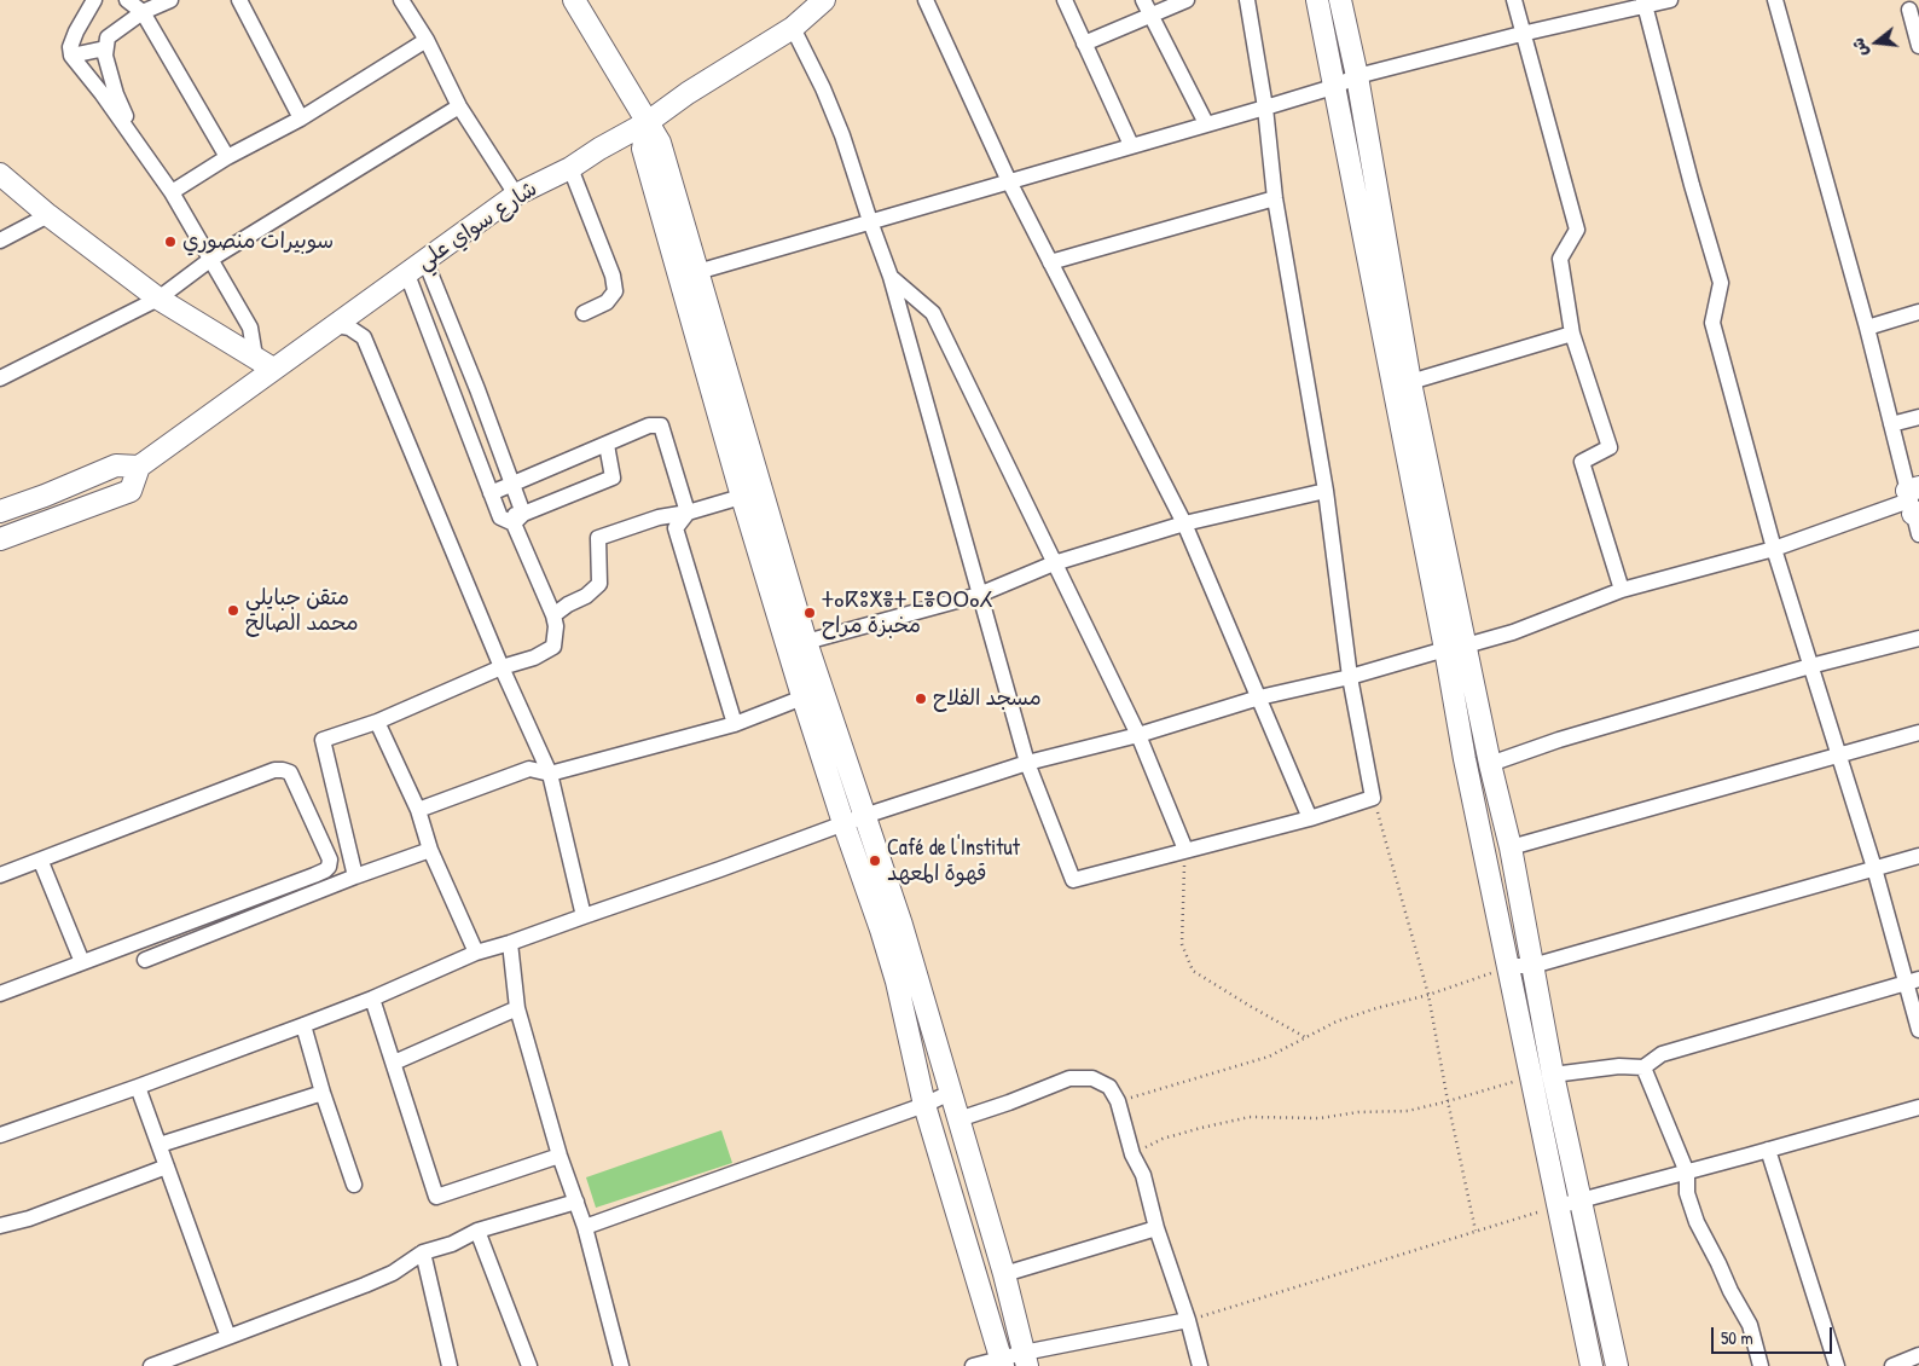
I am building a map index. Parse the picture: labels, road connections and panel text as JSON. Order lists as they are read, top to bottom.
{
  "streets": {
    "main road": ["شارع سواي علي"]
  },
  "places": [
    "سوبيرات منصوري",
    "متقن جبايلي محمد الصالح",
    "ⵜⴰⴽⵓⵅⴻⵜ ⵎⴻⵔⵔⴰⵃ مخبزة مراح",
    "مسجد الفلاح",
    "Café de l'Institut قهوة المعهد"
  ],
  "scale_bar": "50 m",
  "north": "left"
}
